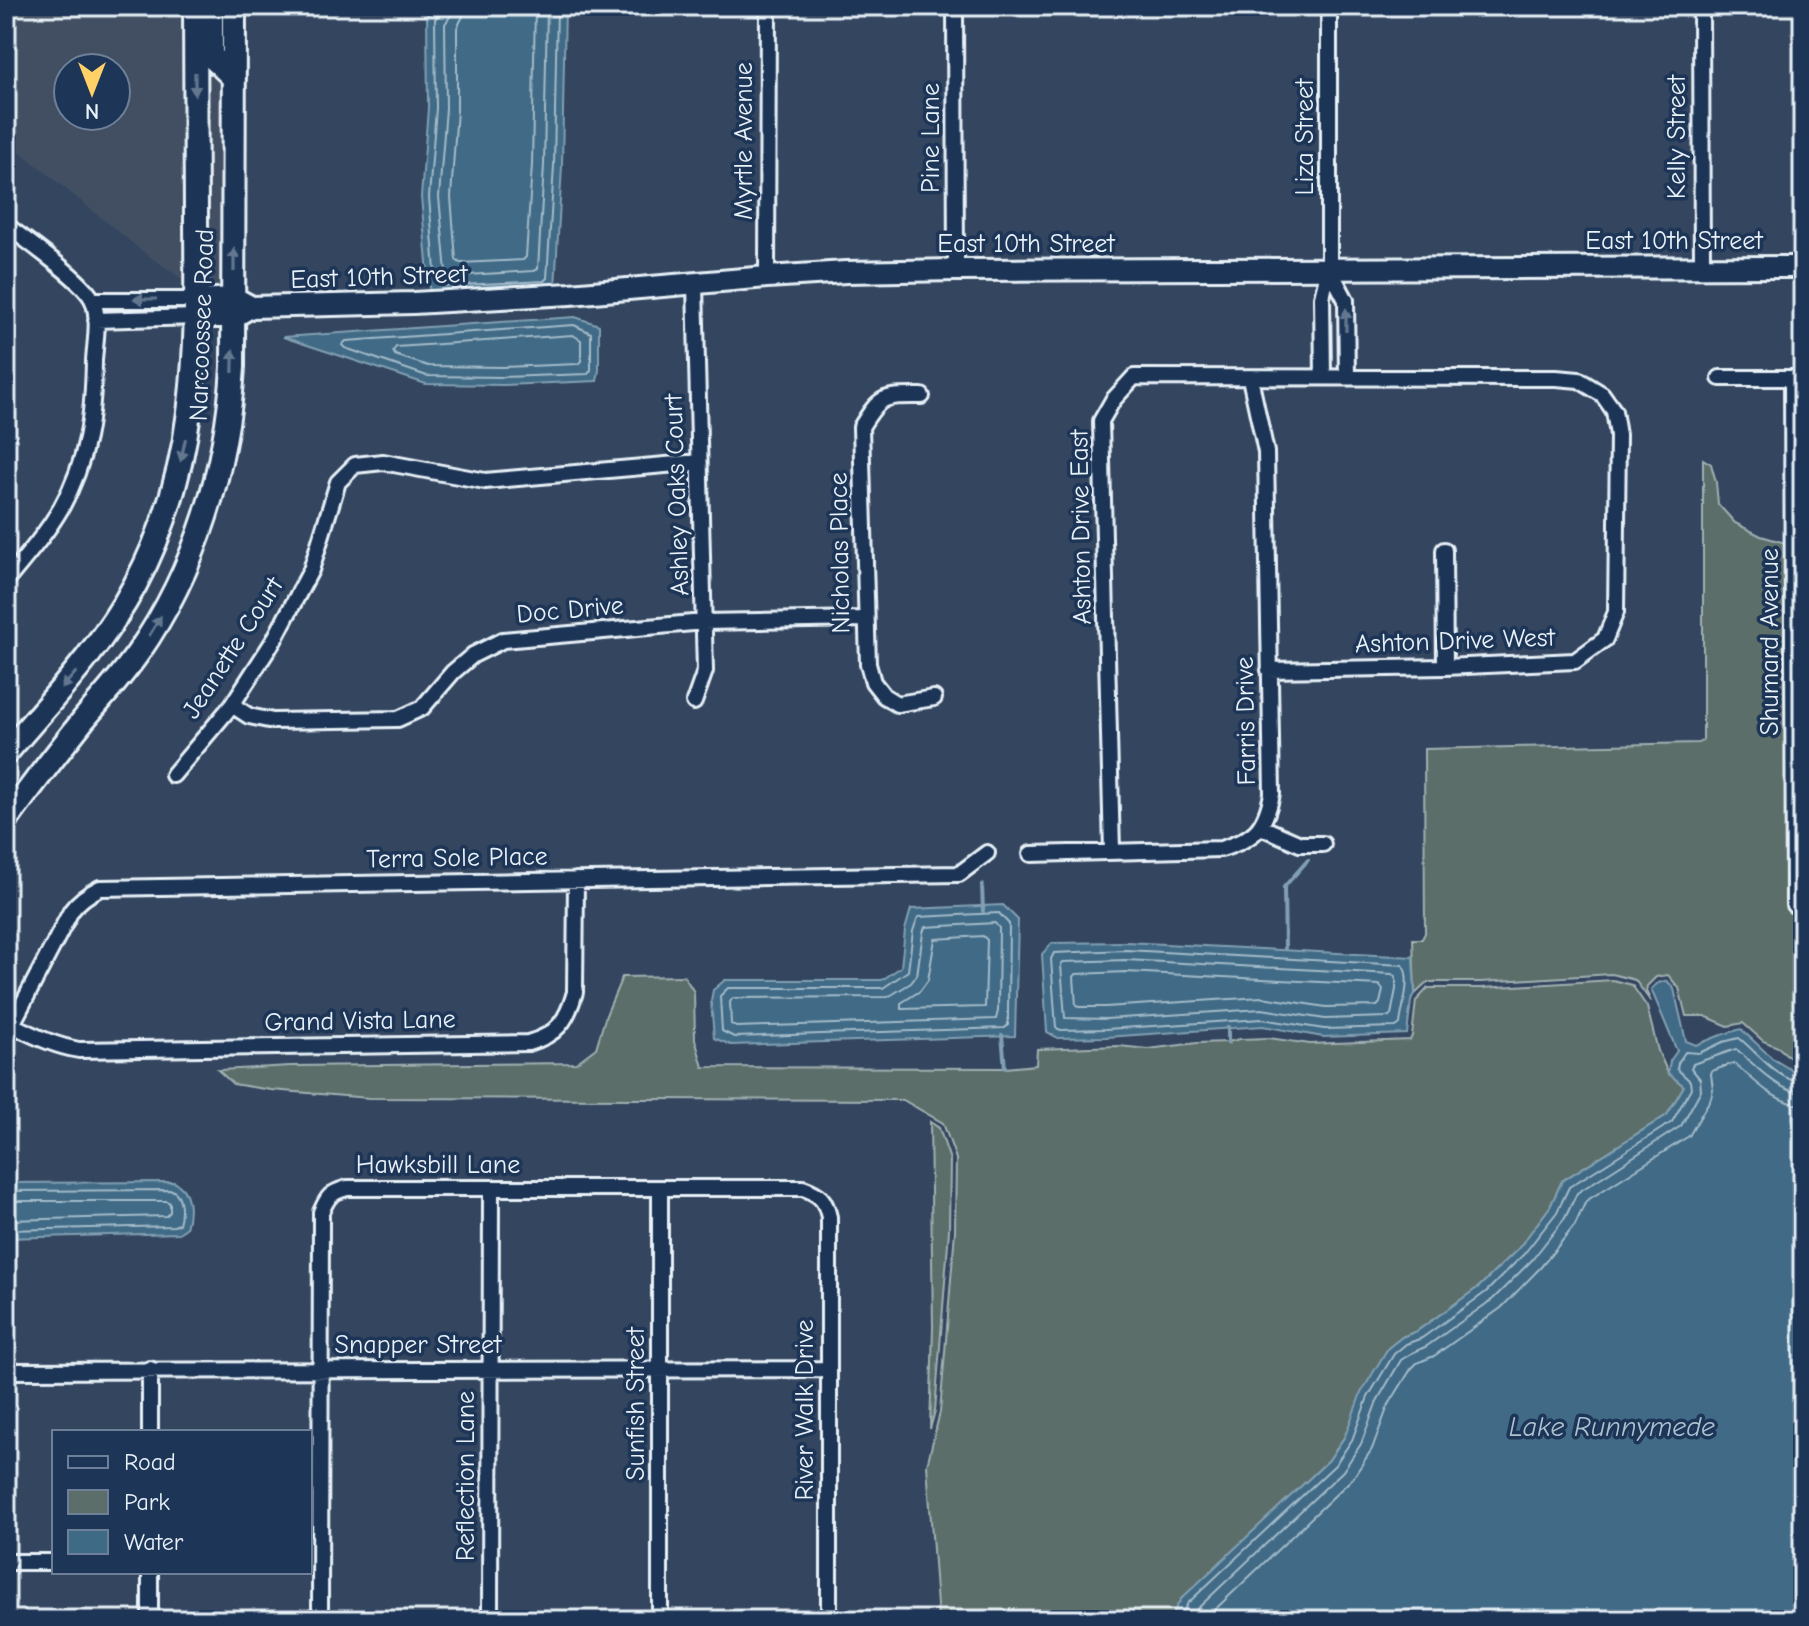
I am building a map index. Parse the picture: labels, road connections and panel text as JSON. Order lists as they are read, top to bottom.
{
  "streets": {
    "main road": ["Narcoossee Road"],
    "street": [
      "Liza Street",
      "Kelly Street",
      "Pine Lane",
      "Myrtle Avenue",
      "East 10th Street",
      "Ashley Oaks Court",
      "Ashton Drive East",
      "Nicholas Place",
      "Doc Drive",
      "Ashton Drive West",
      "Shumard Avenue",
      "Jeanette Court",
      "Farris Drive",
      "Terra Sole Place",
      "Grand Vista Lane",
      "Hawksbill Lane",
      "Snapper Street",
      "Sunfish Street",
      "River Walk Drive",
      "Reflection Lane"
    ]
  },
  "crossings": [
    ["Liza Street", "East 10th Street"],
    ["Liza Street", "Ashton Drive East"],
    ["Kelly Street", "East 10th Street"],
    ["Pine Lane", "East 10th Street"],
    ["Myrtle Avenue", "East 10th Street"],
    ["East 10th Street", "Narcoossee Road"],
    ["East 10th Street", "Ashley Oaks Court"],
    ["Ashley Oaks Court", "Doc Drive"],
    ["Ashley Oaks Court", "Jeanette Court"],
    ["Ashton Drive East", "Ashton Drive West"],
    ["Ashton Drive East", "Farris Drive"],
    ["Nicholas Place", "Doc Drive"],
    ["Doc Drive", "Jeanette Court"],
    ["Ashton Drive West", "Farris Drive"],
    ["Terra Sole Place", "Grand Vista Lane"],
    ["Hawksbill Lane", "Snapper Street"],
    ["Hawksbill Lane", "Sunfish Street"],
    ["Hawksbill Lane", "River Walk Drive"],
    ["Hawksbill Lane", "Reflection Lane"],
    ["Snapper Street", "Sunfish Street"],
    ["Snapper Street", "River Walk Drive"],
    ["Snapper Street", "Reflection Lane"]
  ],
  "water": ["Lake Runnymede"],
  "legend": ["Road", "Park", "Water"],
  "north": "bottom"
}
